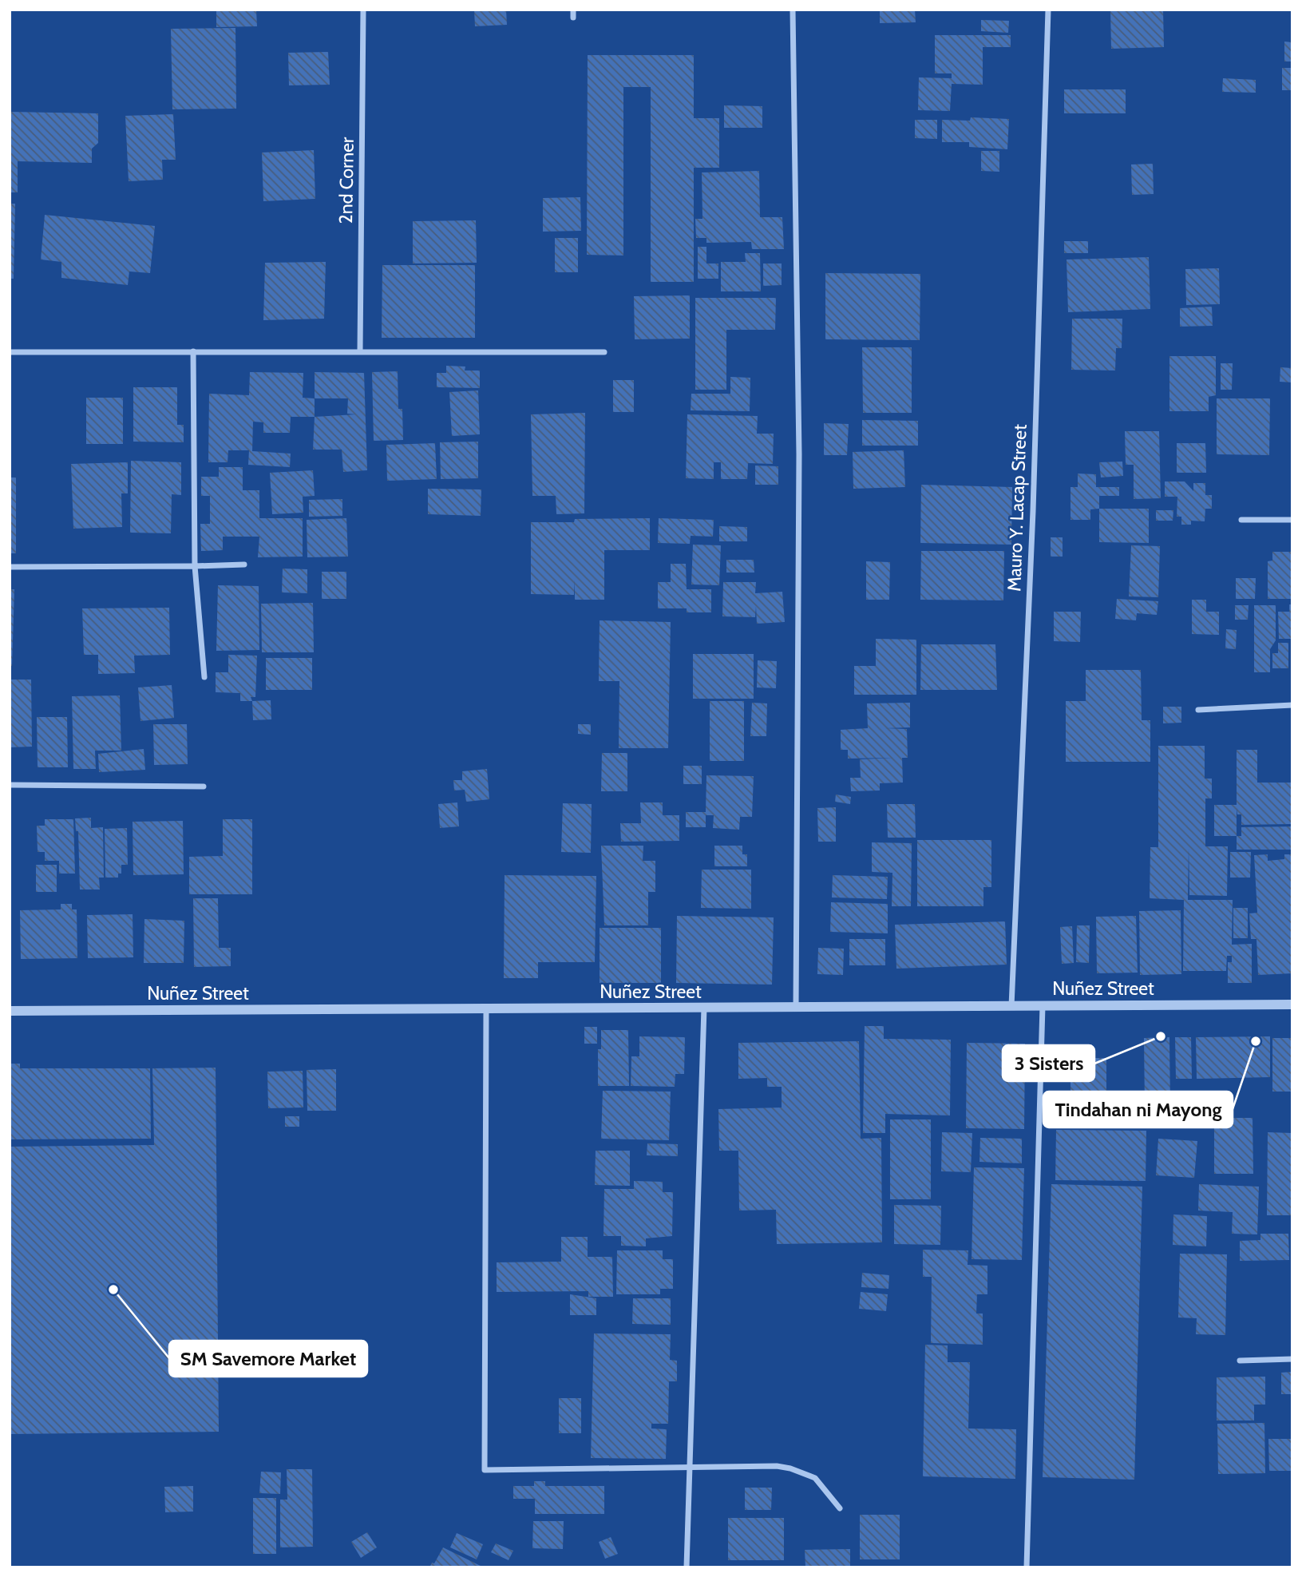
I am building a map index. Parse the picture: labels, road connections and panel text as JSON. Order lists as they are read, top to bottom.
{
  "streets": {
    "street": ["2nd Corner", "Mauro Y. Lacap Street", "Nuñez Street"]
  },
  "crossings": [
    ["Mauro Y. Lacap Street", "Nuñez Street"]
  ],
  "places": ["3 Sisters", "Tindahan ni Mayong", "SM Savemore Market"]
}
